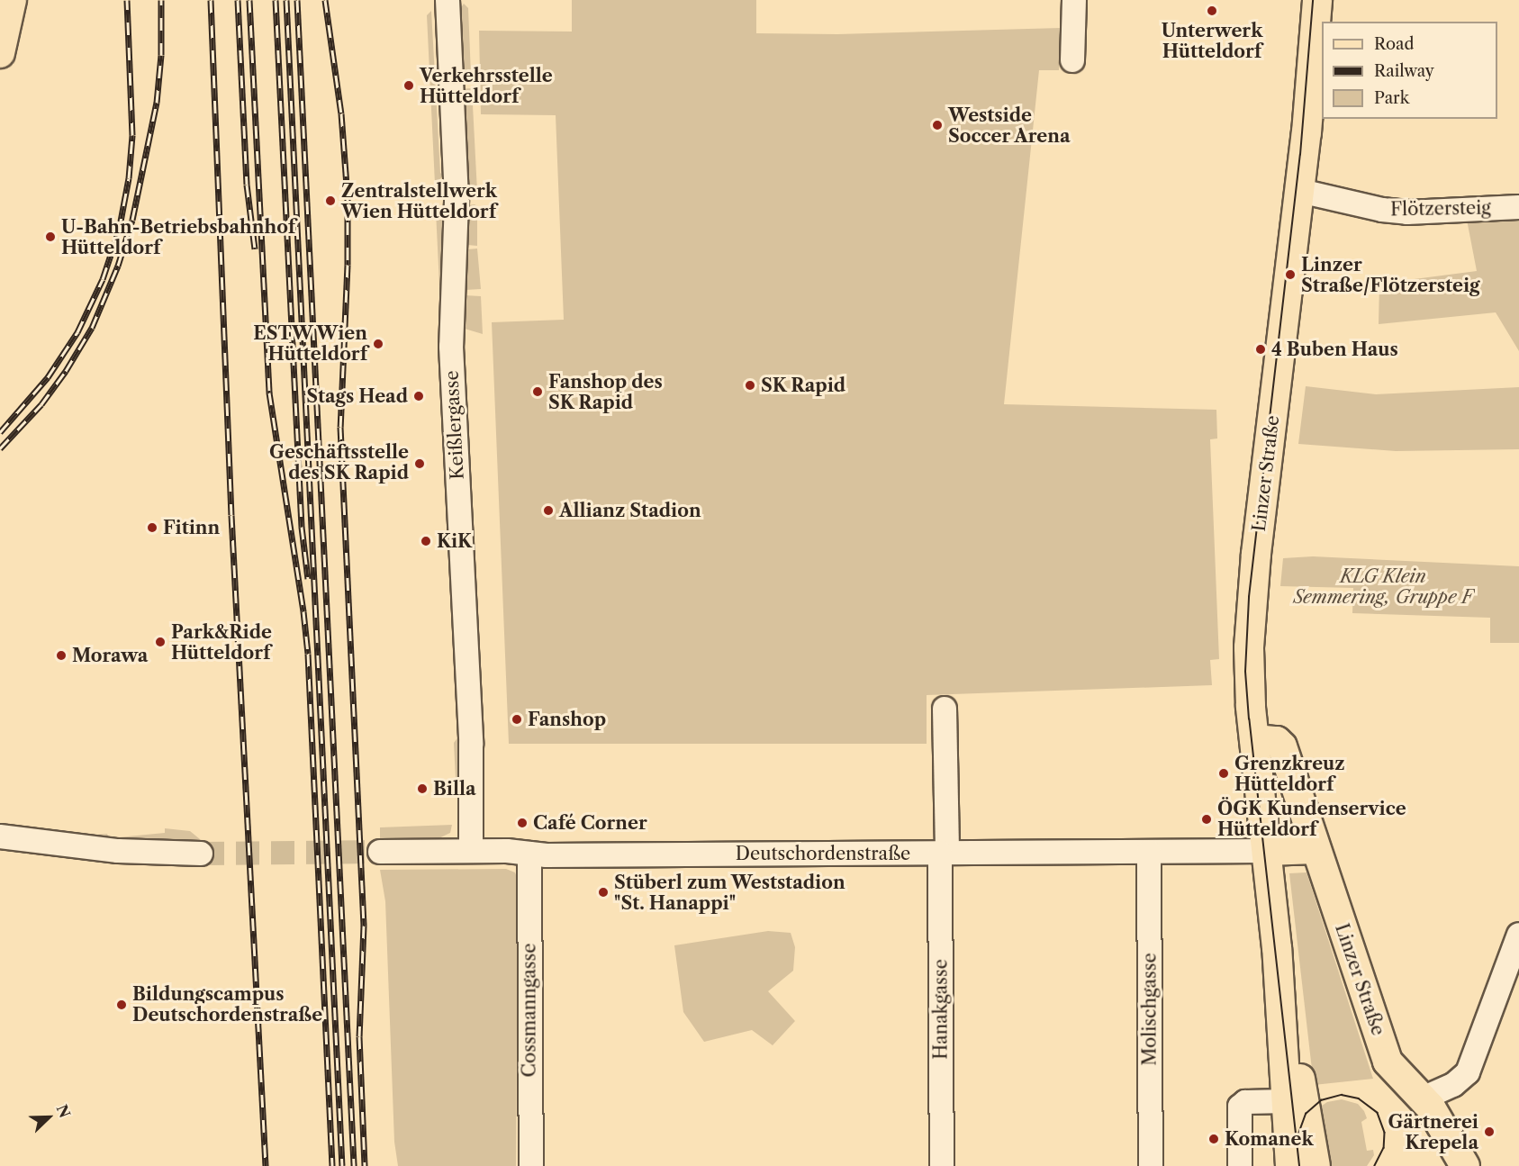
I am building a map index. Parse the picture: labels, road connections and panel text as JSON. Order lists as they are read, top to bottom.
{
  "streets": {
    "main road": ["Linzer Straße"],
    "street": [
      "Flötzersteig",
      "Keißlergasse",
      "Deutschordenstraße",
      "Hanakgasse",
      "Molischgasse",
      "Cossmanngasse"
    ]
  },
  "crossings": [
    ["Flötzersteig", "Linzer Straße"],
    ["Keißlergasse", "Deutschordenstraße"],
    ["Linzer Straße", "Deutschordenstraße"],
    ["Deutschordenstraße", "Hanakgasse"],
    ["Deutschordenstraße", "Molischgasse"],
    ["Deutschordenstraße", "Cossmanngasse"]
  ],
  "parks": ["KLG Klein Semmering, Gruppe F"],
  "places": [
    "Unterwerk Hütteldorf",
    "Verkehrsstelle Hütteldorf",
    "Westside Soccer Arena",
    "Zentralstellwerk Wien Hütteldorf",
    "U-Bahn-Betriebsbahnhof Hütteldorf",
    "Linzer Straße/Flötzersteig",
    "ESTW Wien Hütteldorf",
    "4 Buben Haus",
    "SK Rapid",
    "Fanshop des SK Rapid",
    "Stags Head",
    "Geschäftsstelle des SK Rapid",
    "Allianz Stadion",
    "Fitinn",
    "KiK",
    "Park&Ride Hütteldorf",
    "Morawa",
    "Fanshop",
    "Grenzkreuz Hütteldorf",
    "Billa",
    "ÖGK Kundenservice Hütteldorf",
    "Café Corner",
    "Stüberl zum Weststadion \"St. Hanappi\"",
    "Bildungscampus Deutschordenstraße",
    "Gärtnerei Krepela",
    "Komanek"
  ],
  "legend": ["Road", "Railway", "Park"],
  "north": "top right"
}
